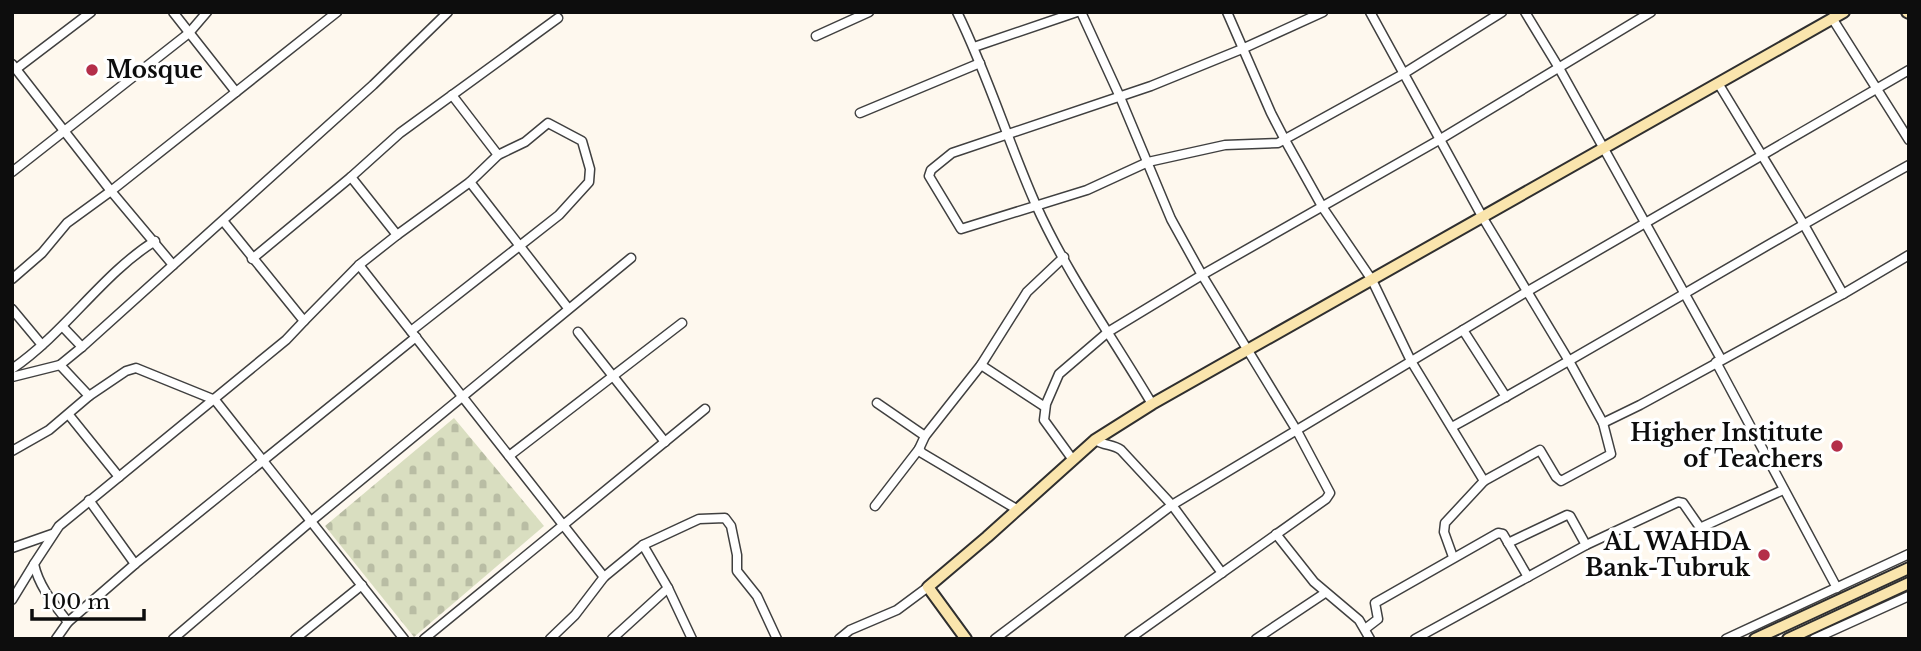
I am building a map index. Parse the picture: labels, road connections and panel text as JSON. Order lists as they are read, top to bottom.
{
  "places": ["Mosque", "Higher Institute of Teachers", "AL WAHDA Bank-Tubruk"],
  "scale_bar": "100 m"
}
